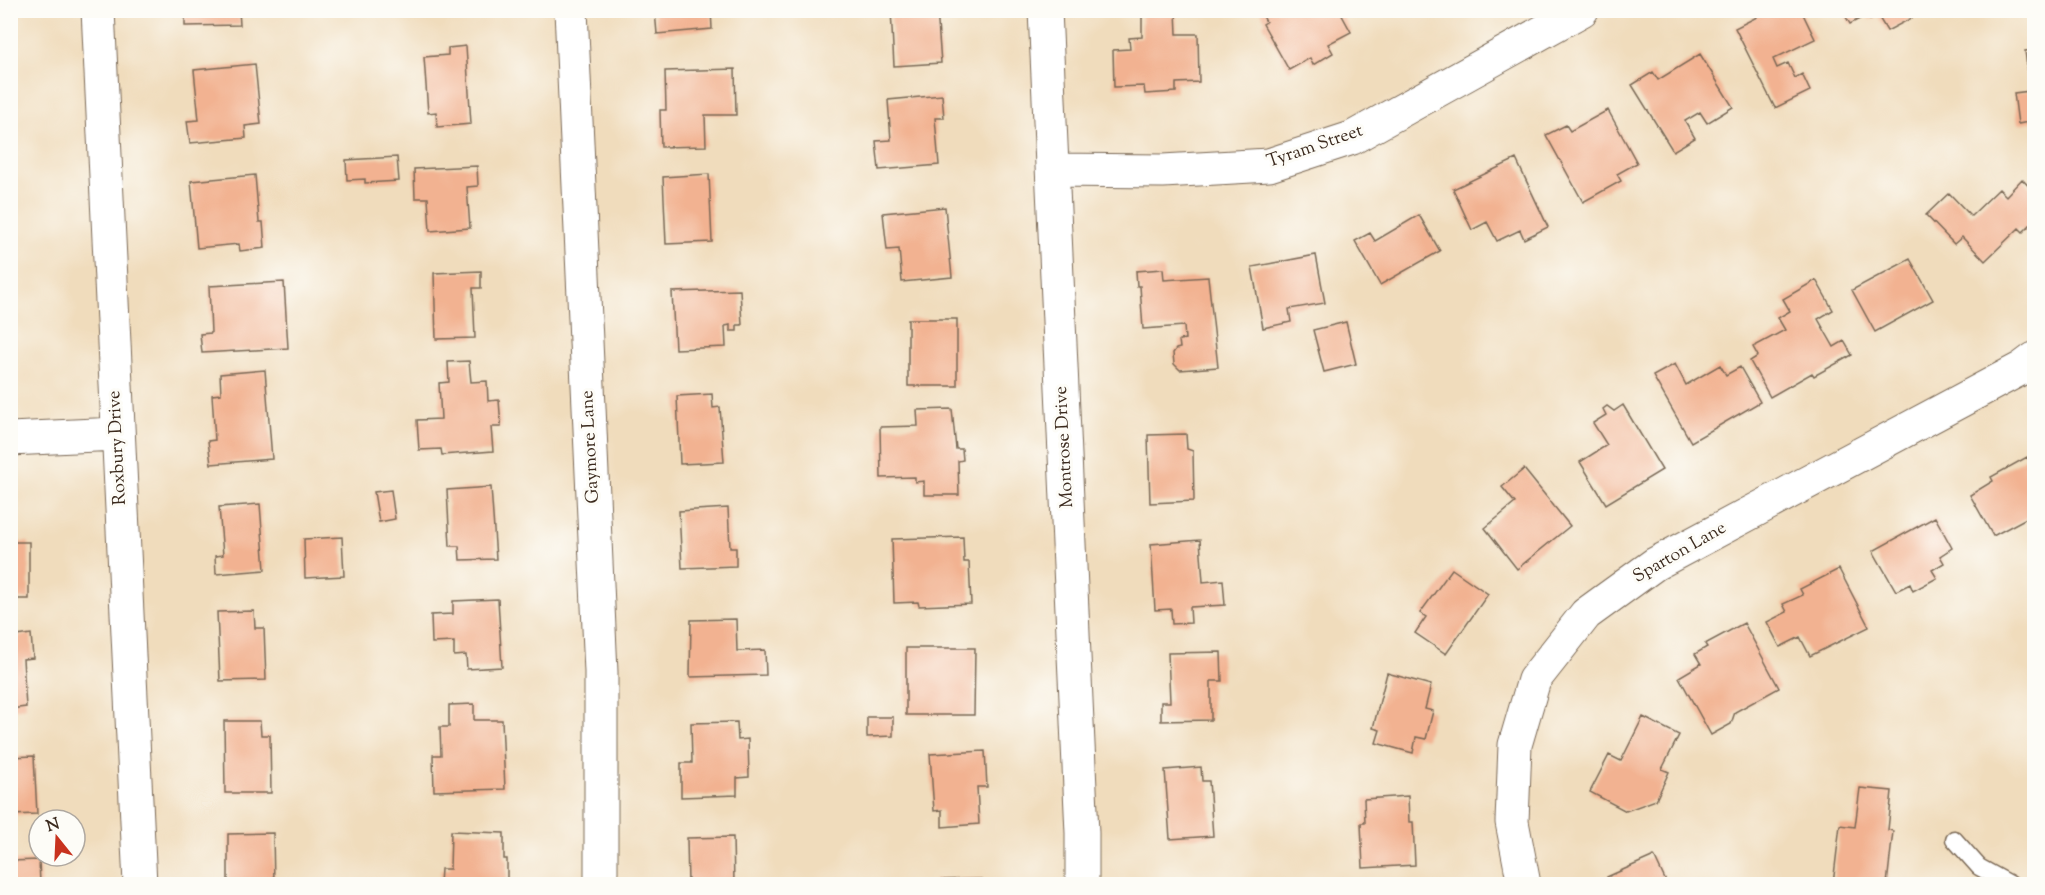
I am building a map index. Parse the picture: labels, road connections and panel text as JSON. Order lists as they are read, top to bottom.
{
  "streets": {
    "street": [
      "Tyram Street",
      "Gaymore Lane",
      "Montrose Drive",
      "Roxbury Drive",
      "Sparton Lane"
    ]
  },
  "crossings": [
    ["Tyram Street", "Montrose Drive"]
  ],
  "north": "top"
}
